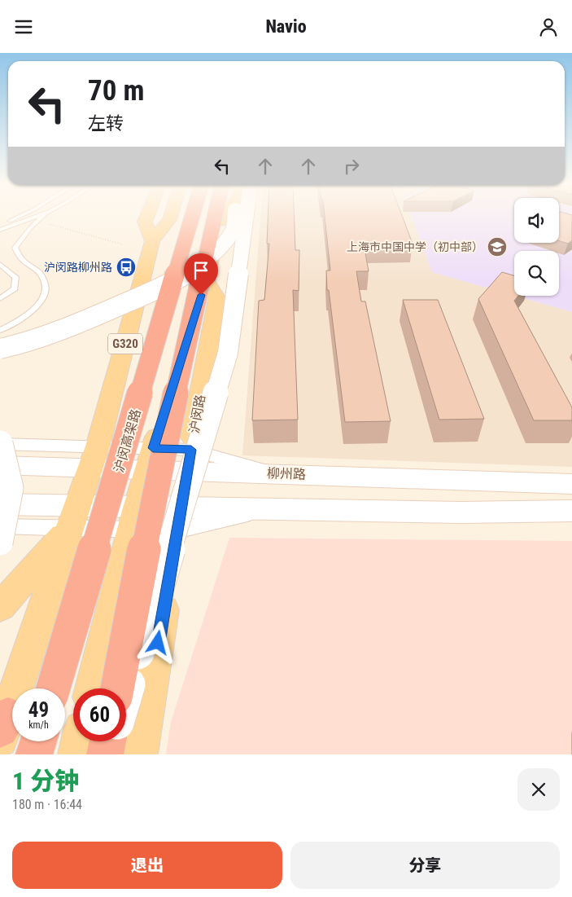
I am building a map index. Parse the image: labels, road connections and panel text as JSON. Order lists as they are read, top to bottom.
{
  "streets": {
    "highway": ["沪闵高架路"],
    "main road": ["G320", "沪闵路", "柳州路"]
  },
  "crossings": [
    ["G320", "柳州路"],
    ["沪闵路", "柳州路"]
  ],
  "places": {
    "school or university": ["上海市中国中学（初中部）"],
    "bus stop": ["沪闵路柳州路"]
  },
  "page": {
    "header": "Navio",
    "turn": ["70 m", "左转"],
    "speed": "49 km/h",
    "limit": "60",
    "heading": ["1 分钟", "180 m · 16:44"],
    "buttons": ["退出", "分享"]
  }
}
